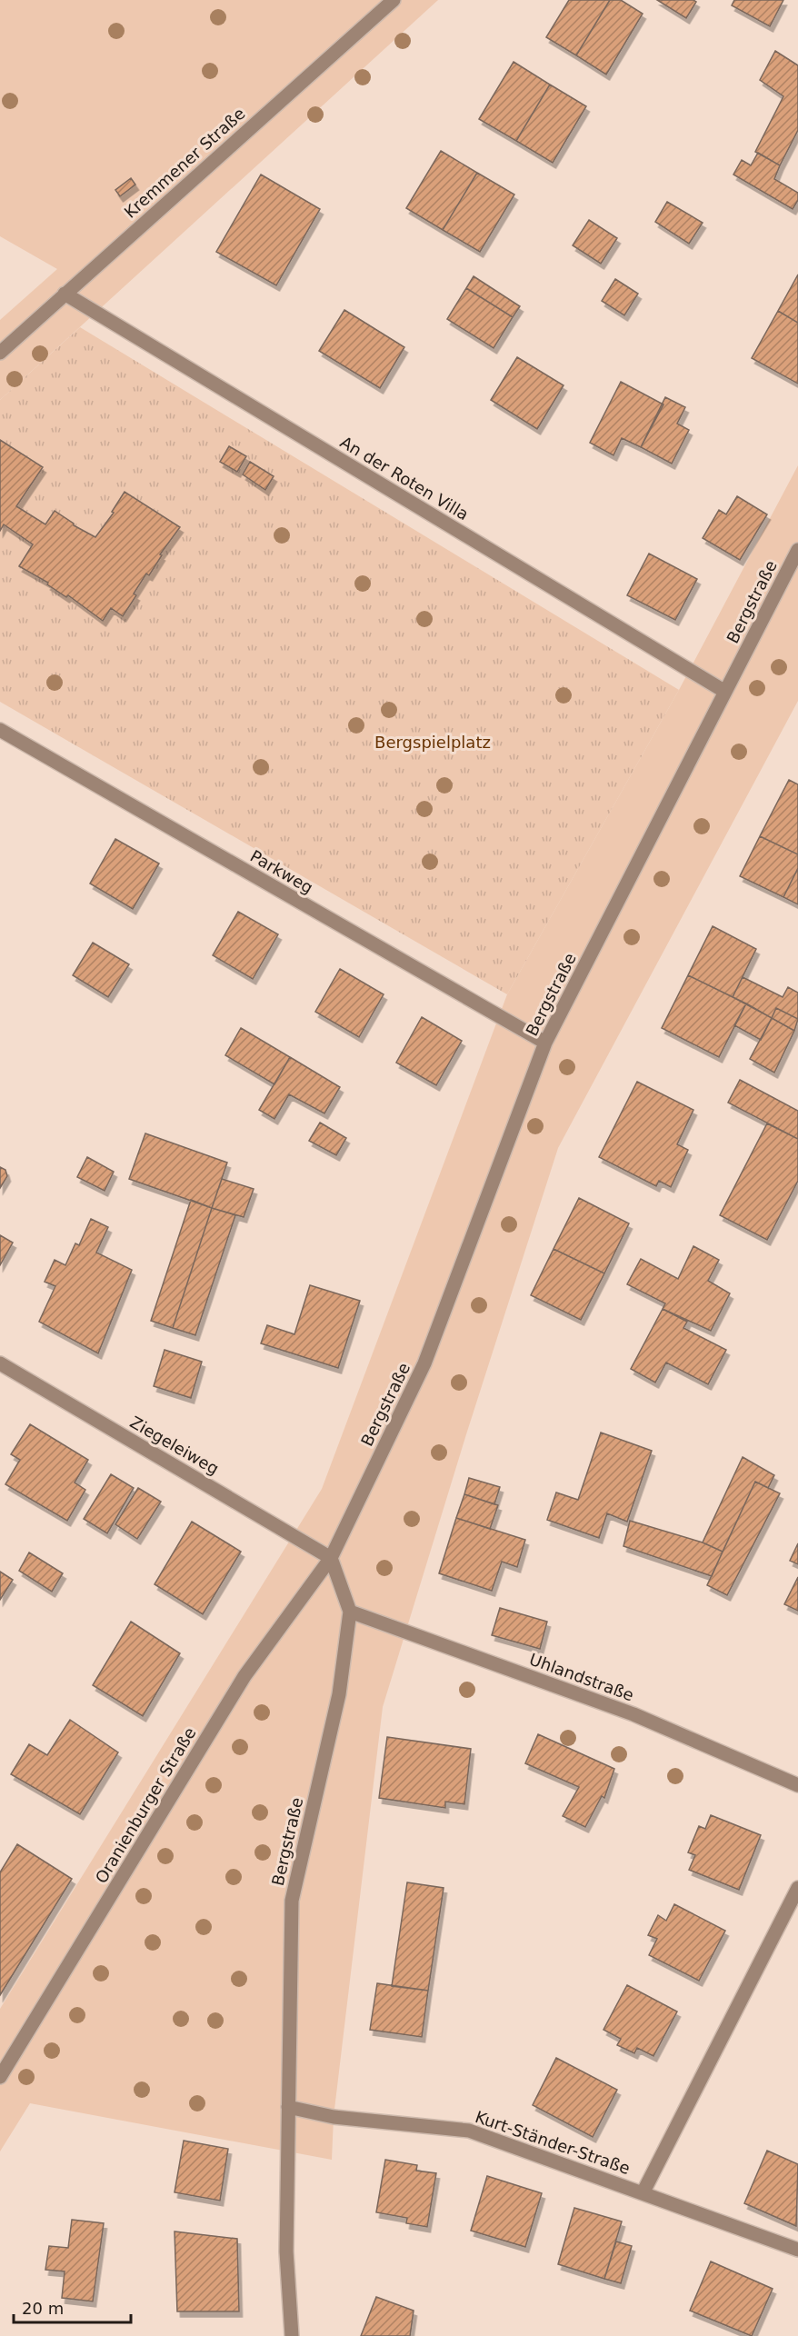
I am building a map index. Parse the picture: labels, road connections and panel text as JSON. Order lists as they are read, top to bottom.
{
  "streets": {
    "street": [
      "Kremmener Straße",
      "An der Roten Villa",
      "Bergstraße",
      "Parkweg",
      "Ziegeleiweg",
      "Uhlandstraße",
      "Oranienburger Straße",
      "Kurt-Ständer-Straße"
    ]
  },
  "crossings": [
    ["Kremmener Straße", "An der Roten Villa"],
    ["An der Roten Villa", "Bergstraße"],
    ["Bergstraße", "Parkweg"],
    ["Bergstraße", "Ziegeleiweg"],
    ["Bergstraße", "Uhlandstraße"],
    ["Bergstraße", "Oranienburger Straße"],
    ["Bergstraße", "Kurt-Ständer-Straße"],
    ["Ziegeleiweg", "Oranienburger Straße"]
  ],
  "parks": ["Bergspielplatz"],
  "scale_bar": "20 m"
}
